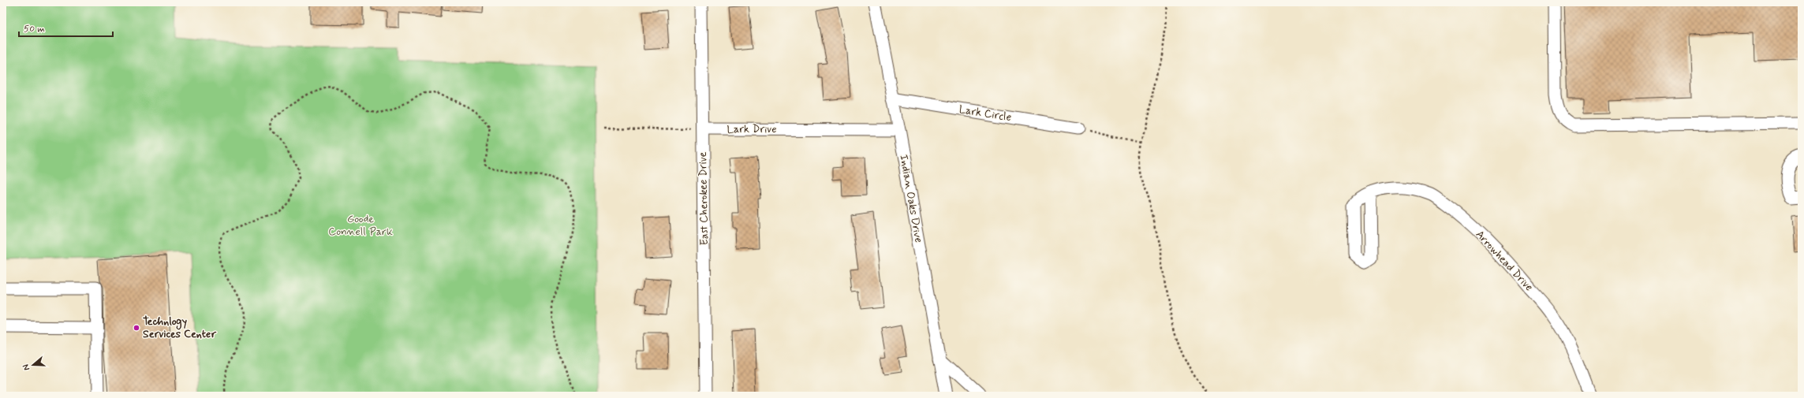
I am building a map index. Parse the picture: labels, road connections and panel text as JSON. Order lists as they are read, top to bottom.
{
  "streets": {
    "street": [
      "Lark Circle",
      "Lark Drive",
      "East Cherokee Drive",
      "Indian Oaks Drive",
      "Arrowhead Drive"
    ]
  },
  "crossings": [
    ["Lark Circle", "Indian Oaks Drive"],
    ["Lark Drive", "East Cherokee Drive"],
    ["Lark Drive", "Indian Oaks Drive"]
  ],
  "parks": ["Goode Connell Park"],
  "places": ["Technlogy Services Center"],
  "scale_bar": "50 m",
  "north": "left"
}
